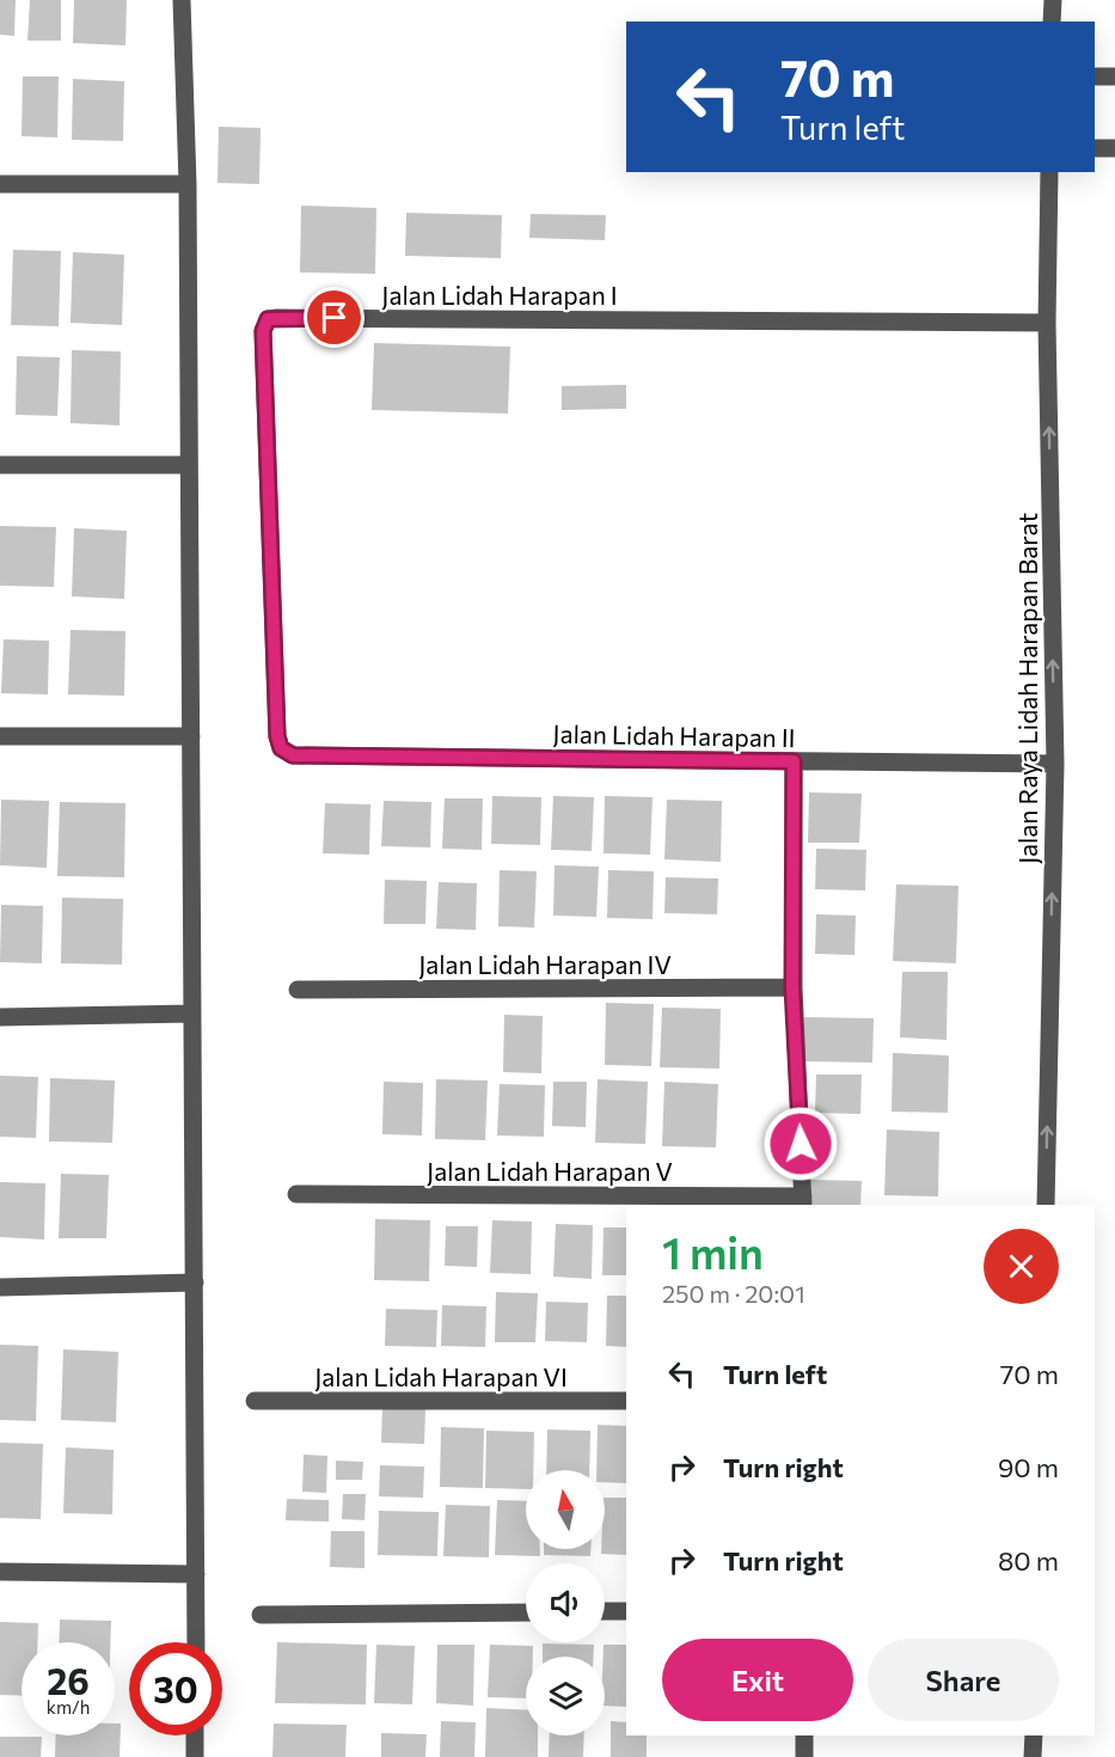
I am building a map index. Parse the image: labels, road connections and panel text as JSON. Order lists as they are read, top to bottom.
{
  "streets": {
    "street": [
      "Jalan Lidah Harapan I",
      "Jalan Raya Lidah Harapan Barat",
      "Jalan Lidah Harapan II",
      "Jalan Lidah Harapan IV",
      "Jalan Lidah Harapan V",
      "Jalan Lidah Harapan VI"
    ]
  },
  "crossings": [
    ["Jalan Lidah Harapan I", "Jalan Raya Lidah Harapan Barat"],
    ["Jalan Lidah Harapan I", "Jalan Lidah Harapan II"],
    ["Jalan Raya Lidah Harapan Barat", "Jalan Lidah Harapan II"]
  ],
  "one_way": ["Jalan Raya Lidah Harapan Barat"],
  "north": "top",
  "page": {
    "turn": ["70 m", "Turn left"],
    "heading": ["1 min", "250 m · 20:01"],
    "list": [
      {
        "name": "Turn left",
        "value": "70 m"
      },
      {
        "name": "Turn right",
        "value": "90 m"
      },
      {
        "name": "Turn right",
        "value": "80 m"
      }
    ],
    "buttons": ["Exit", "Share"],
    "speed": "26 km/h",
    "limit": "30"
  }
}
